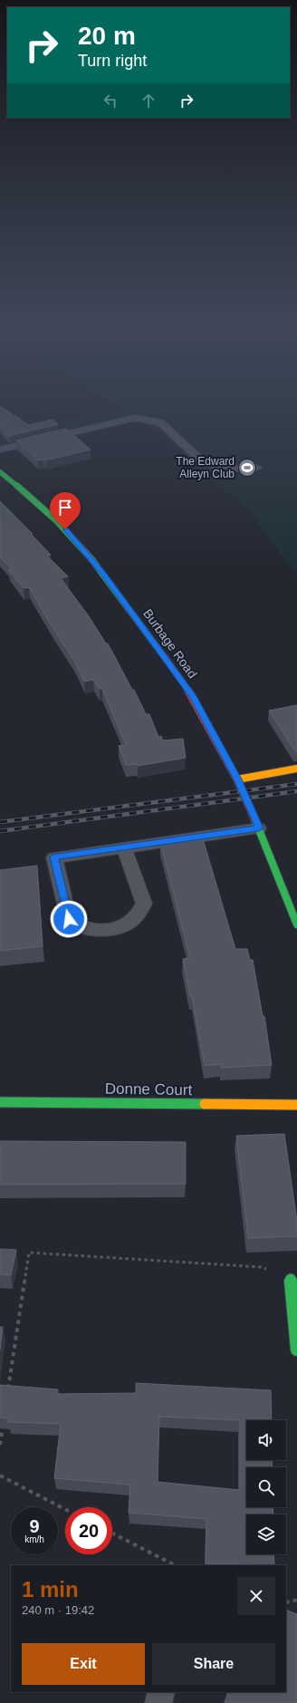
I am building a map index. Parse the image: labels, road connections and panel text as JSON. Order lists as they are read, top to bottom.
{
  "streets": {
    "street": ["Burbage Road", "Donne Court"]
  },
  "places": {
    "sports": ["The Edward Alleyn Club"]
  },
  "page": {
    "turn": ["20 m", "Turn right"],
    "speed": "9 km/h",
    "limit": "20",
    "heading": ["1 min", "240 m · 19:42"],
    "buttons": ["Exit", "Share"]
  }
}
